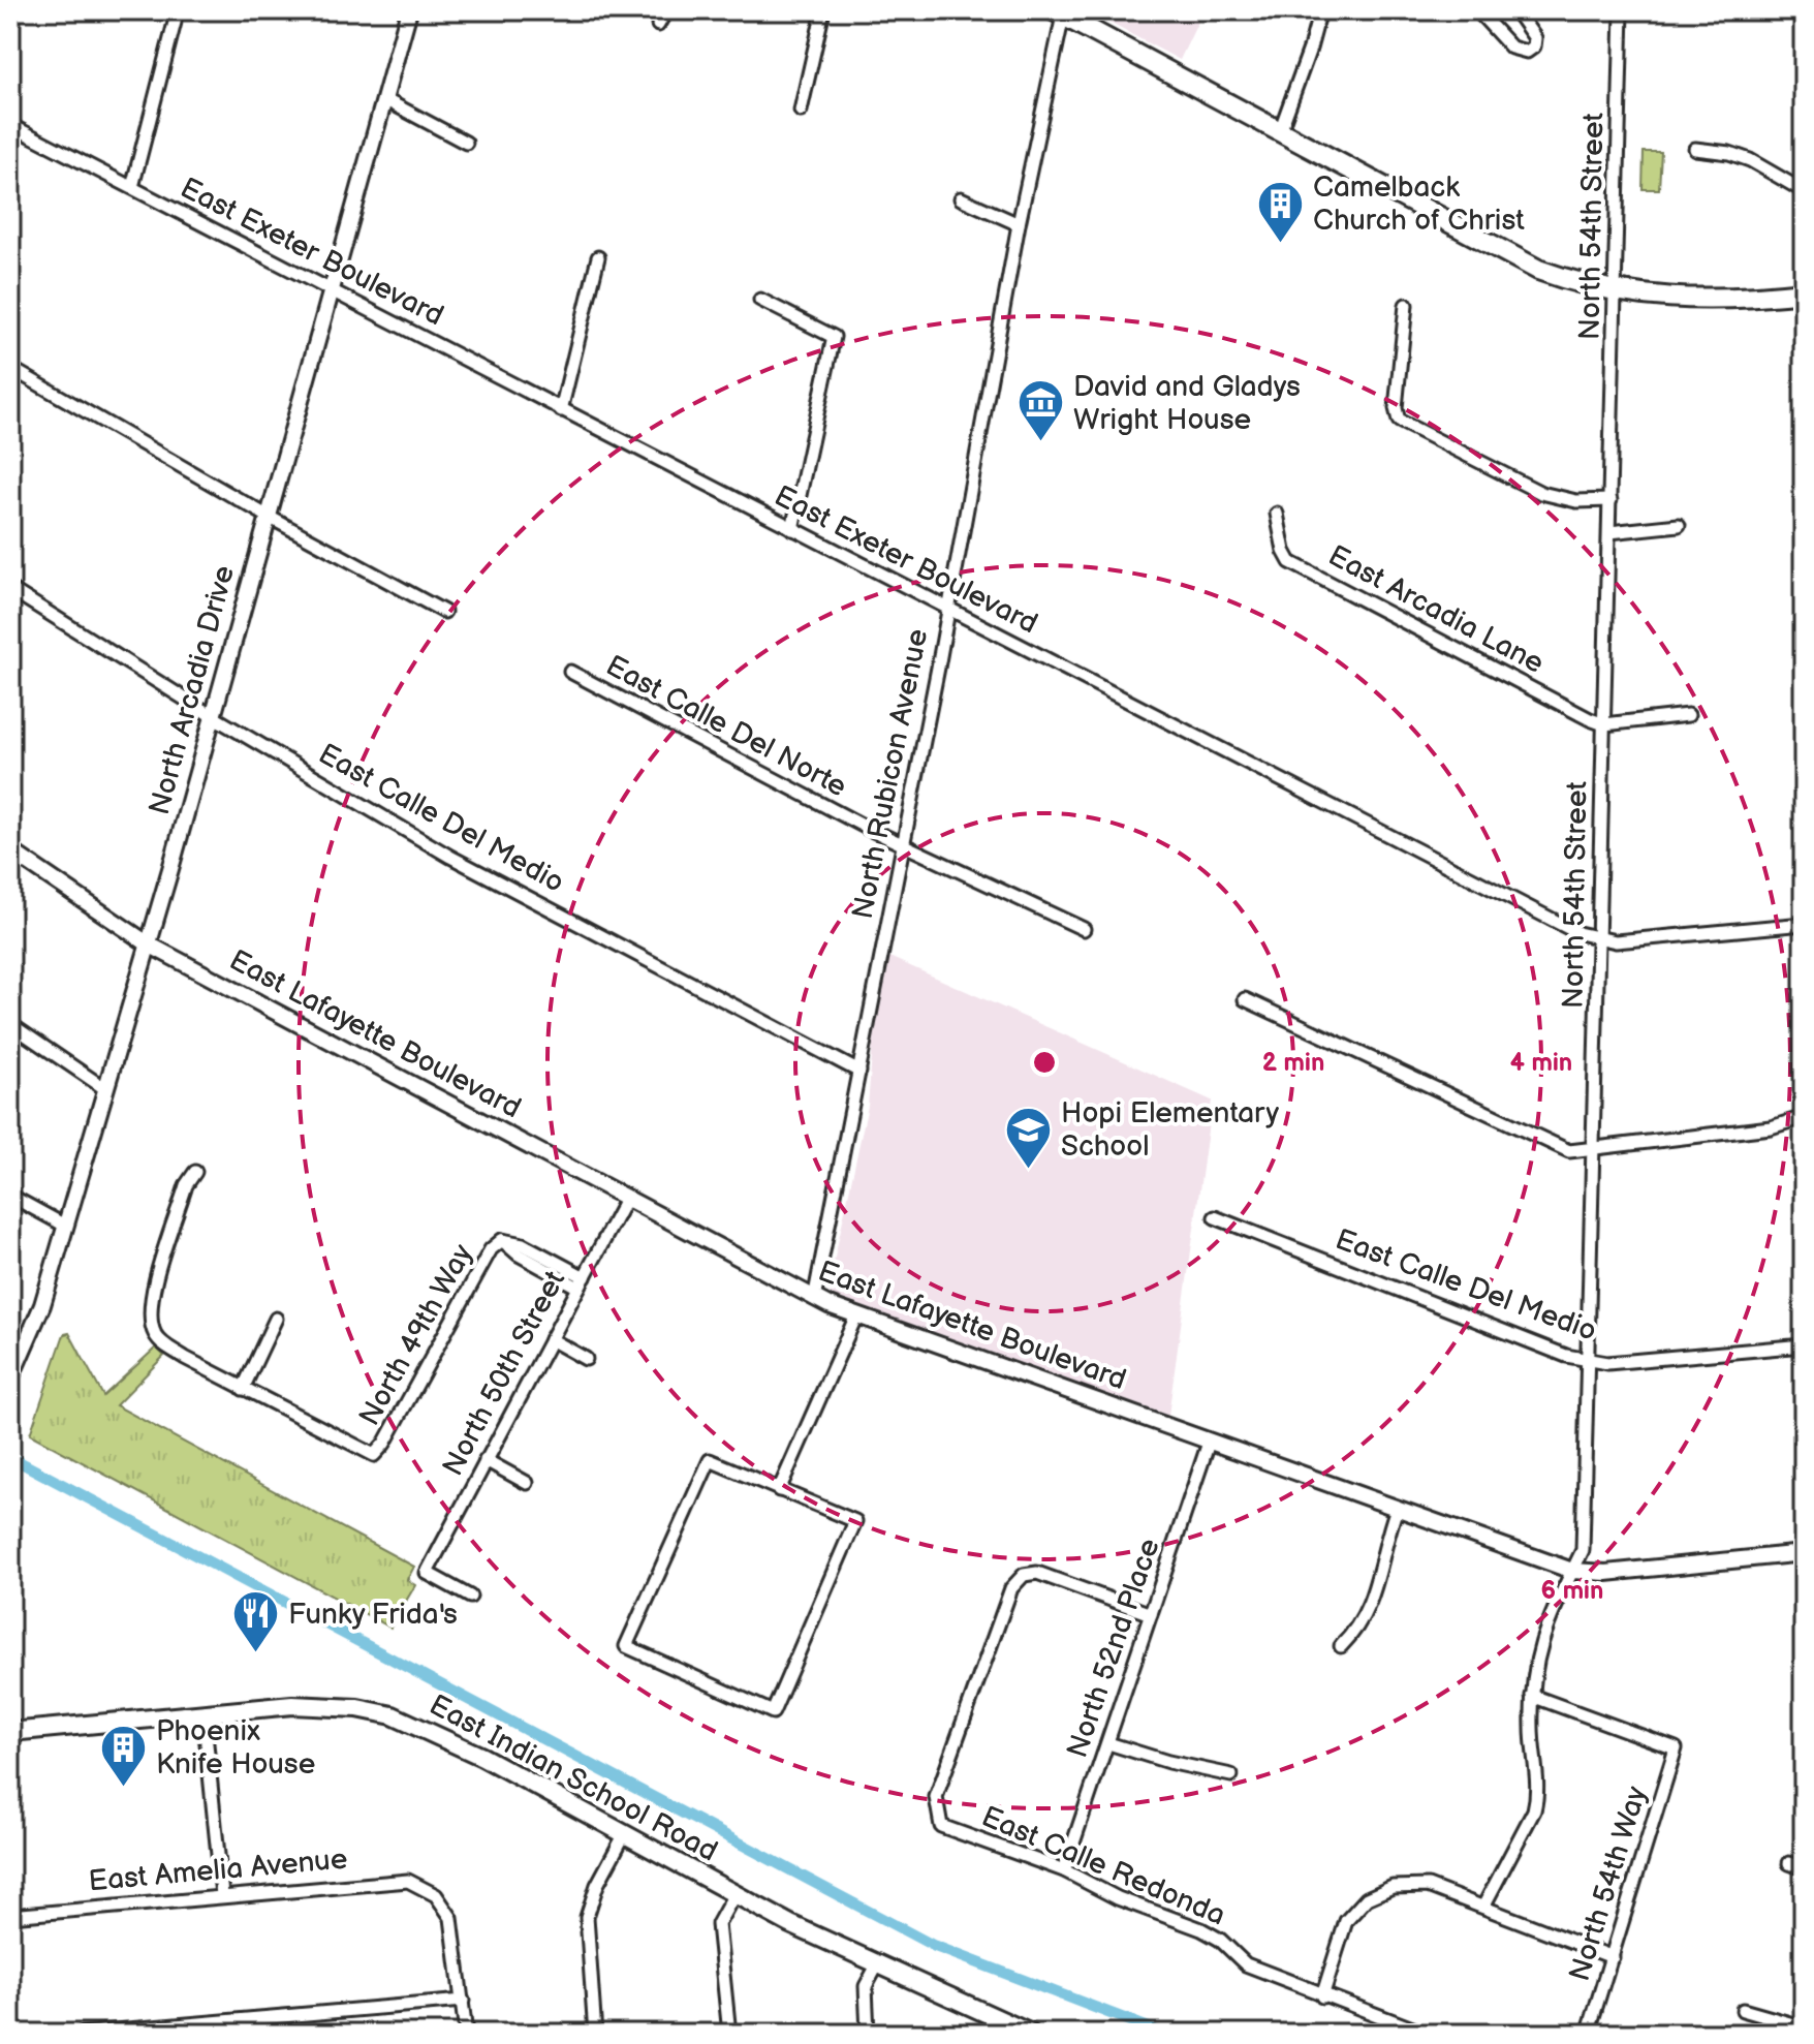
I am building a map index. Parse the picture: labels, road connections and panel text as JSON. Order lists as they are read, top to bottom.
{
  "streets": {
    "main road": ["East Indian School Road"],
    "street": [
      "North 54th Street",
      "East Exeter Boulevard",
      "East Arcadia Lane",
      "North Arcadia Drive",
      "East Calle Del Norte",
      "North Rubicon Avenue",
      "East Calle Del Medio",
      "East Lafayette Boulevard",
      "North 49th Way",
      "North 50th Street",
      "North 52nd Place",
      "East Calle Redonda",
      "East Amelia Avenue",
      "North 54th Way"
    ]
  },
  "crossings": [
    ["North 54th Street", "East Exeter Boulevard"],
    ["North 54th Street", "East Arcadia Lane"],
    ["North 54th Street", "East Calle Del Medio"],
    ["North 54th Street", "East Lafayette Boulevard"],
    ["North 54th Street", "North 54th Way"],
    ["East Exeter Boulevard", "North Arcadia Drive"],
    ["East Exeter Boulevard", "North Rubicon Avenue"],
    ["North Arcadia Drive", "East Calle Del Medio"],
    ["North Arcadia Drive", "East Lafayette Boulevard"],
    ["East Calle Del Norte", "North Rubicon Avenue"],
    ["North Rubicon Avenue", "East Calle Del Medio"],
    ["North Rubicon Avenue", "East Lafayette Boulevard"],
    ["East Lafayette Boulevard", "North 50th Street"],
    ["East Lafayette Boulevard", "North 52nd Place"],
    ["North 49th Way", "North 50th Street"],
    ["North 52nd Place", "East Calle Redonda"]
  ],
  "places": {
    "building": ["Camelback Church of Christ", "Phoenix Knife House"],
    "museum": ["David and Gladys Wright House"],
    "school or university": ["Hopi Elementary School"],
    "restaurant": ["Funky Frida's"]
  },
  "rings": ["2 min", "4 min", "6 min"]
}
